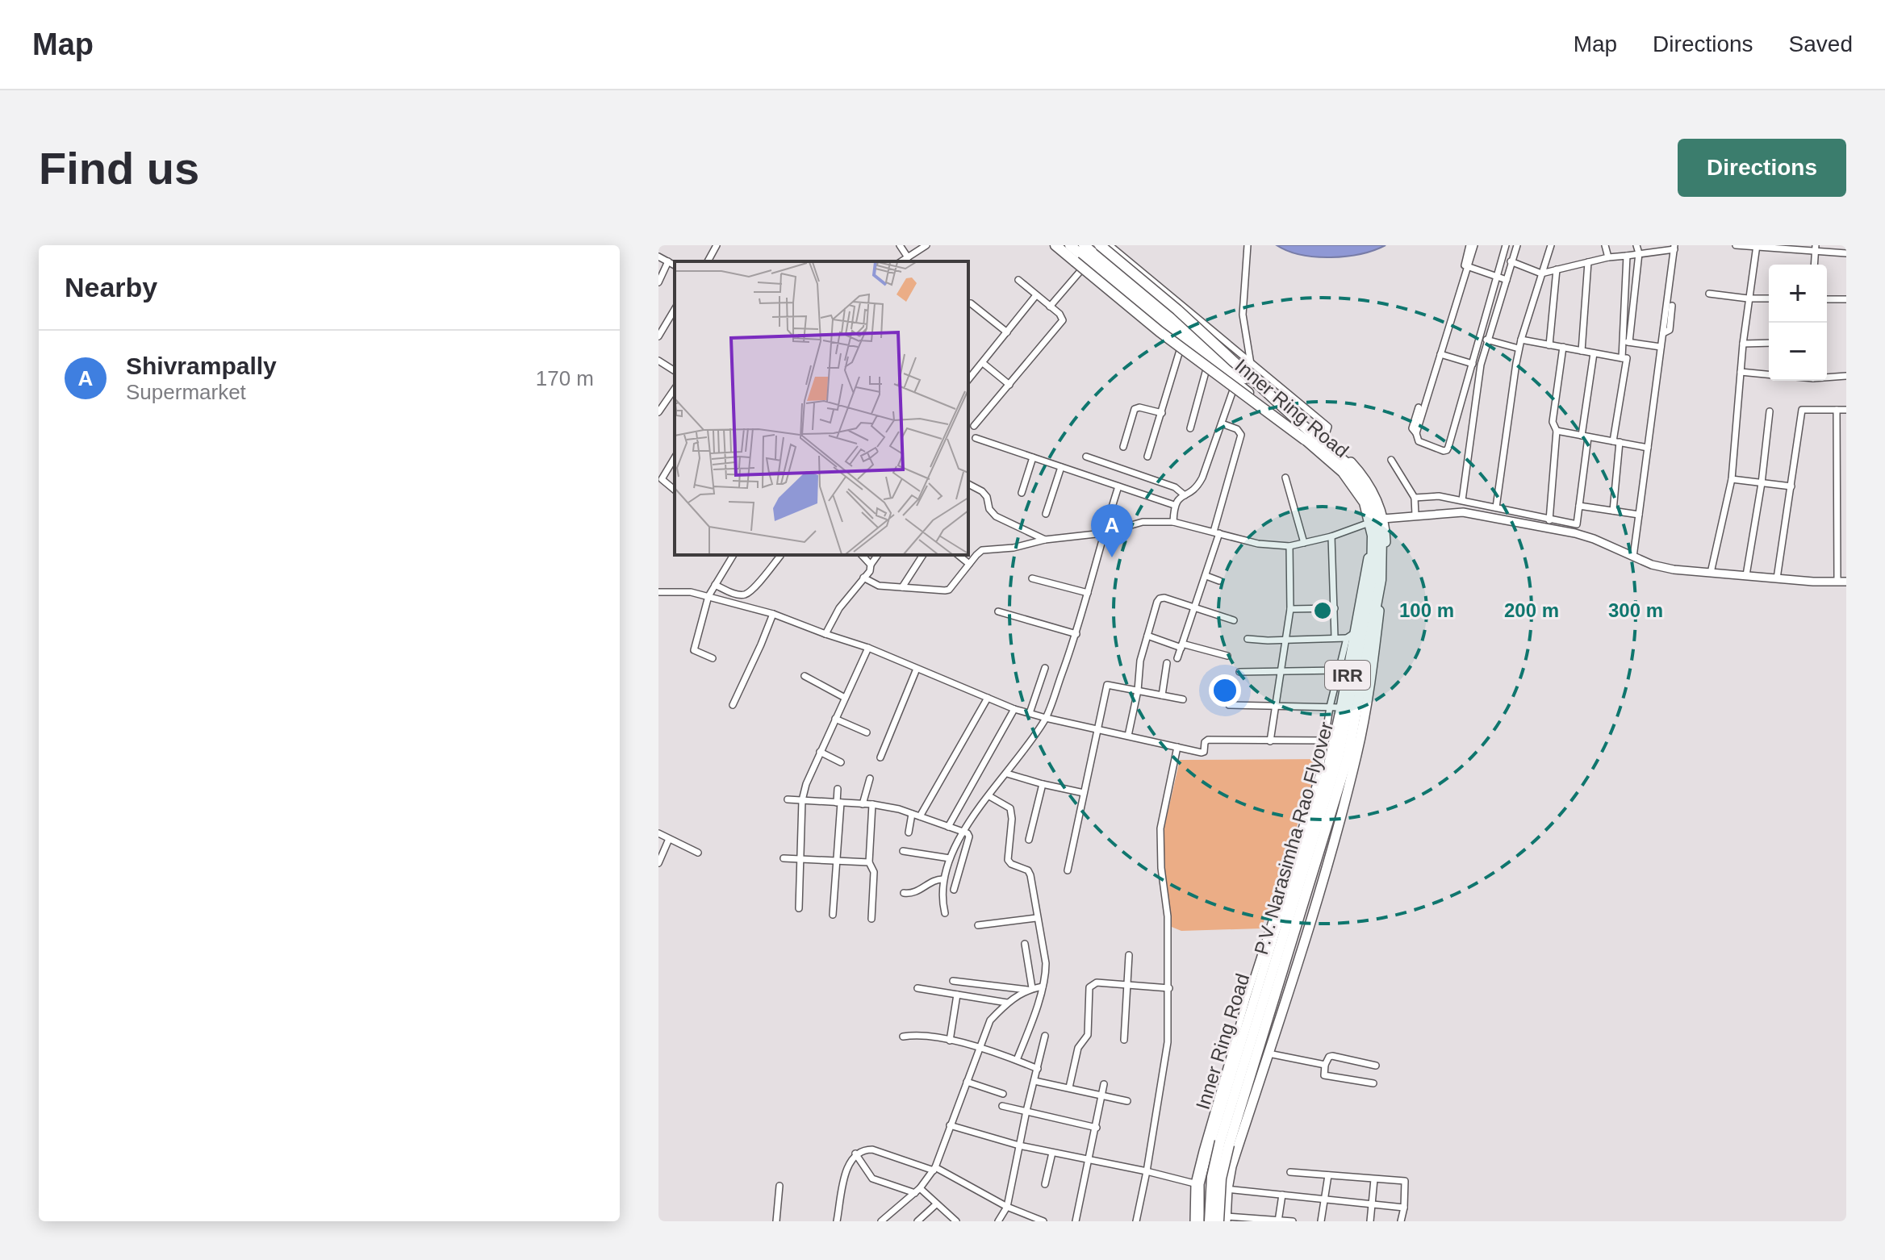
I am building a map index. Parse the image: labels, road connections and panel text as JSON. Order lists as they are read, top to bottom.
{
  "streets": {
    "highway": ["P.V. Narasimha Rao Flyover"],
    "main road": ["Inner Ring Road", "IRR"]
  },
  "crossings": [
    ["Inner Ring Road", "P.V. Narasimha Rao Flyover"]
  ],
  "page": {
    "header": "Map",
    "nav": ["Map", "Directions", "Saved"],
    "buttons": "Directions",
    "title": "Find us",
    "heading": "Nearby",
    "map_buttons": ["+", "−"],
    "list": [
      {
        "mark": "A",
        "name": "Shivrampally",
        "note": "Supermarket",
        "value": "170 m"
      }
    ],
    "pins": "A"
  },
  "rings": ["100 m", "200 m", "300 m"]
}
